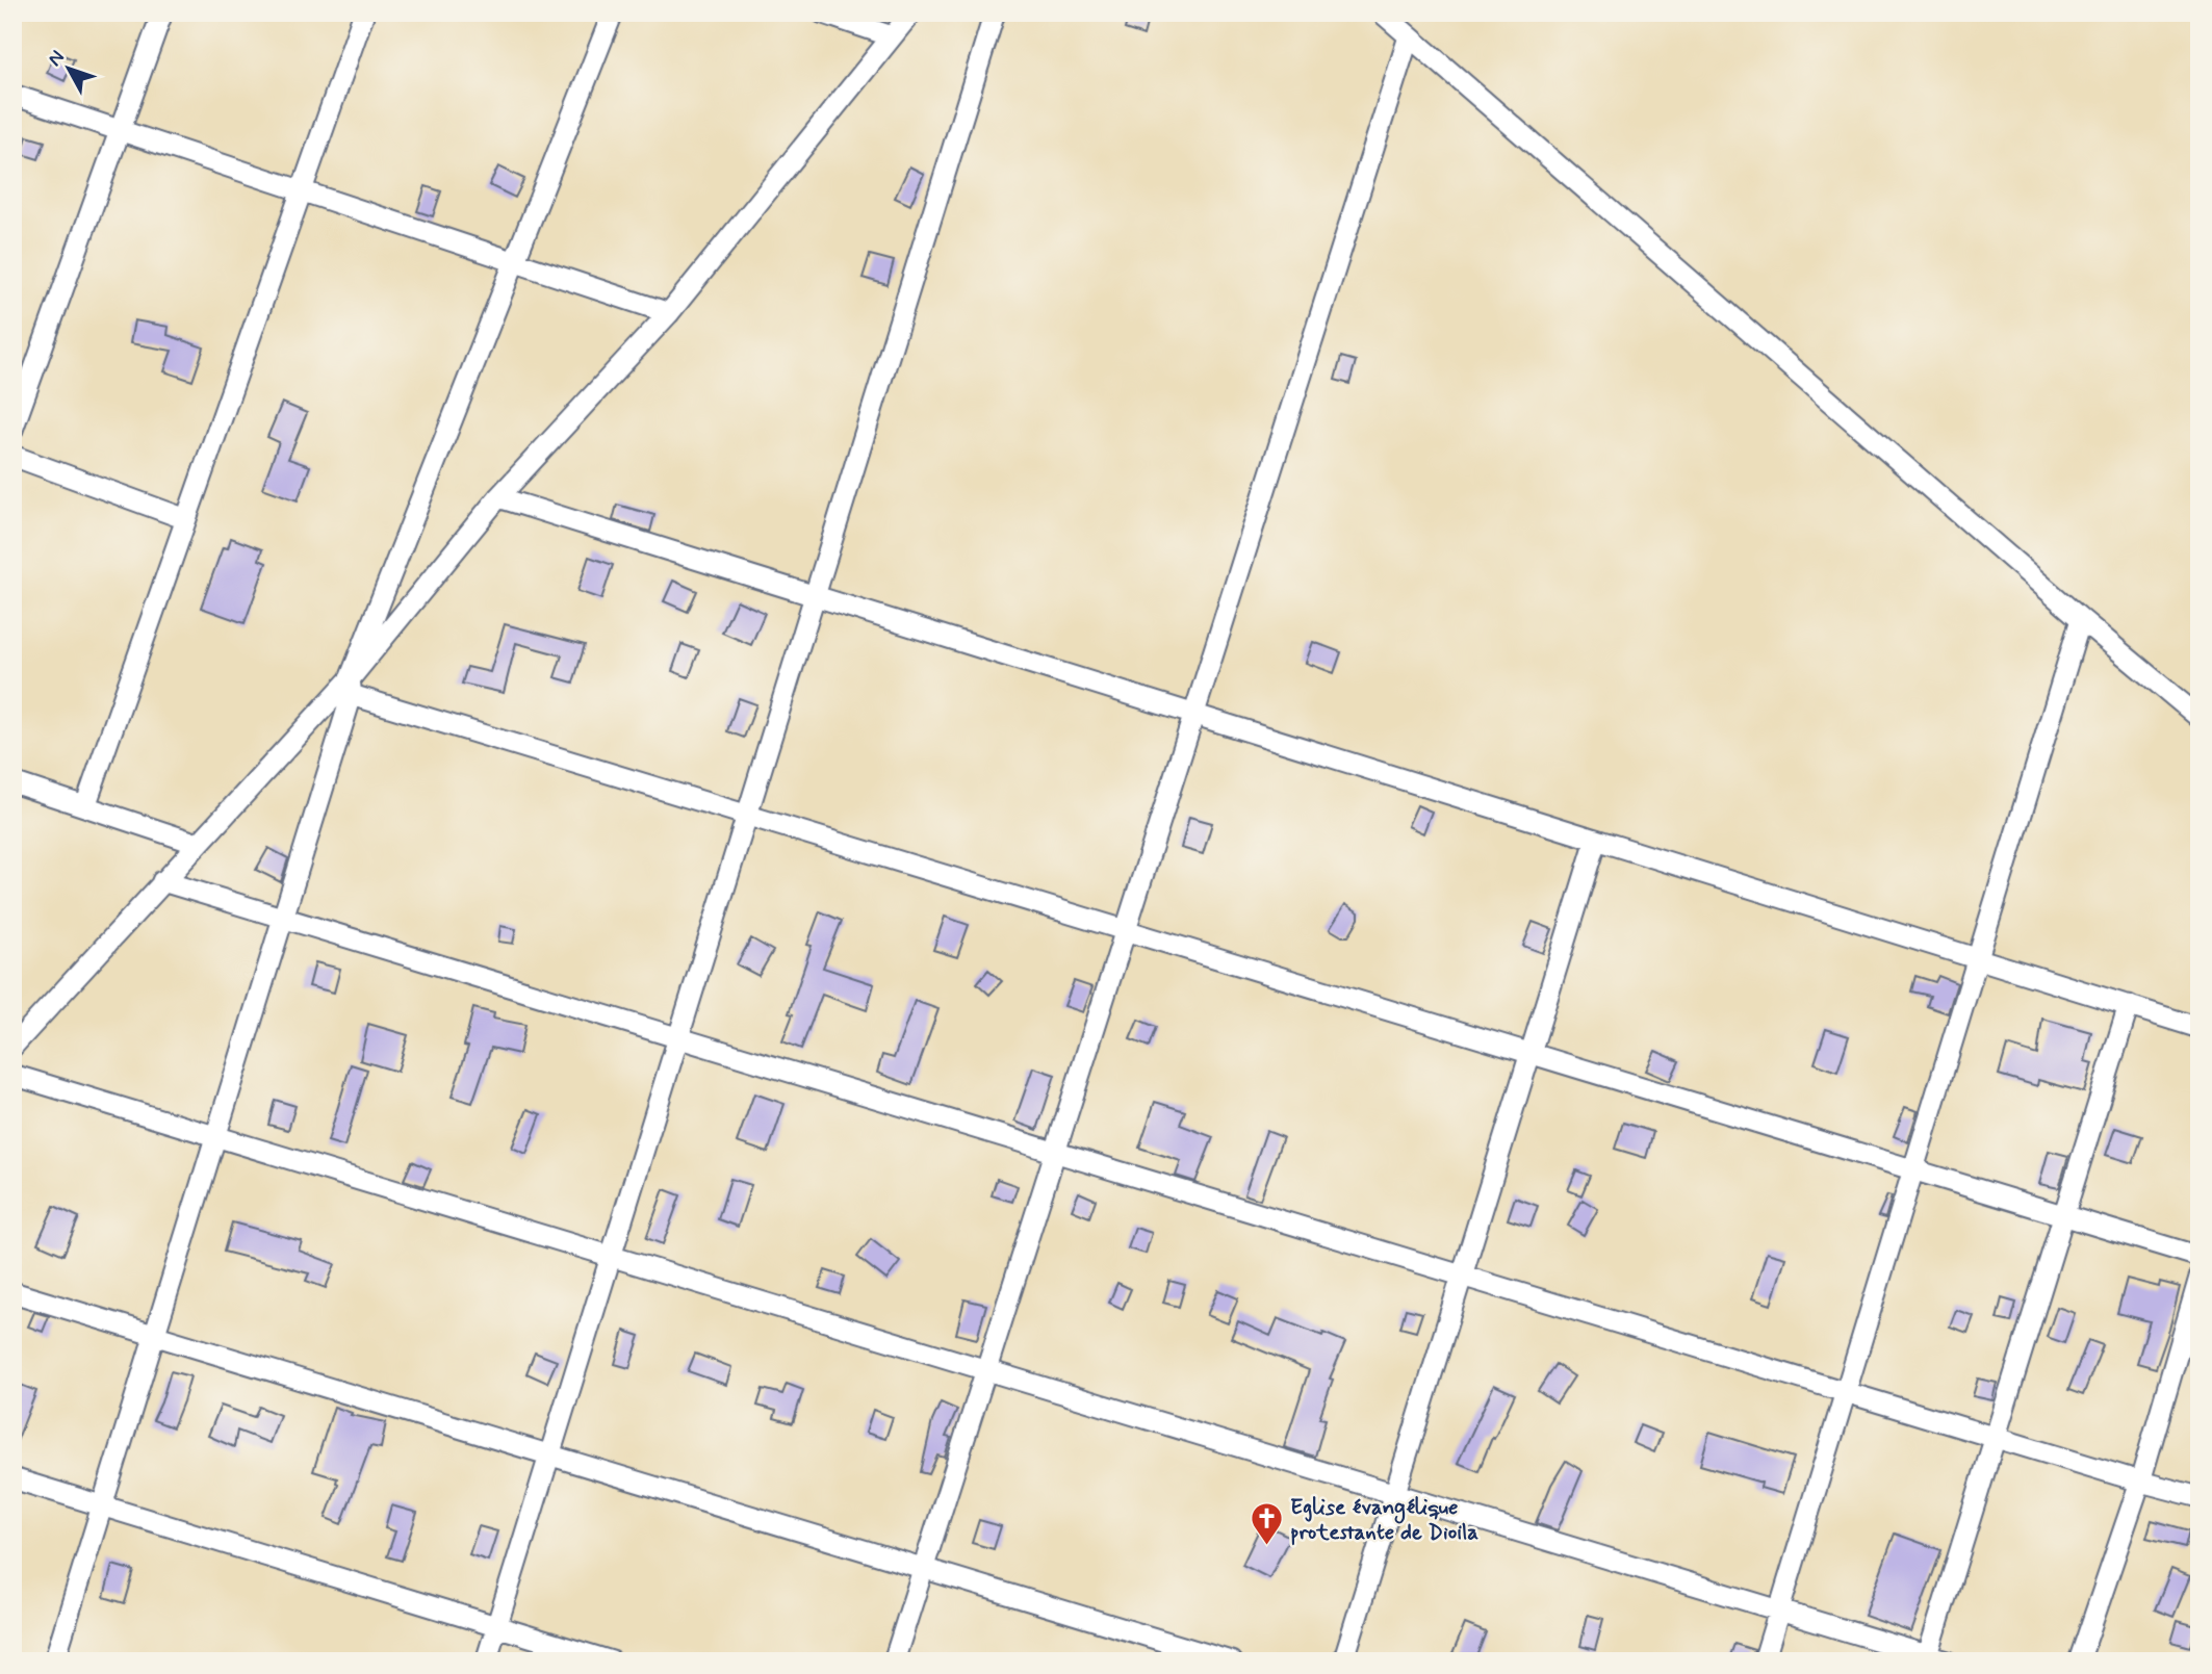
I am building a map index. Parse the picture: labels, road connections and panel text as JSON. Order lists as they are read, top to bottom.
{
  "places": {
    "church": ["Eglise évangélique protestante de Dioila"]
  },
  "north": "top left"
}
